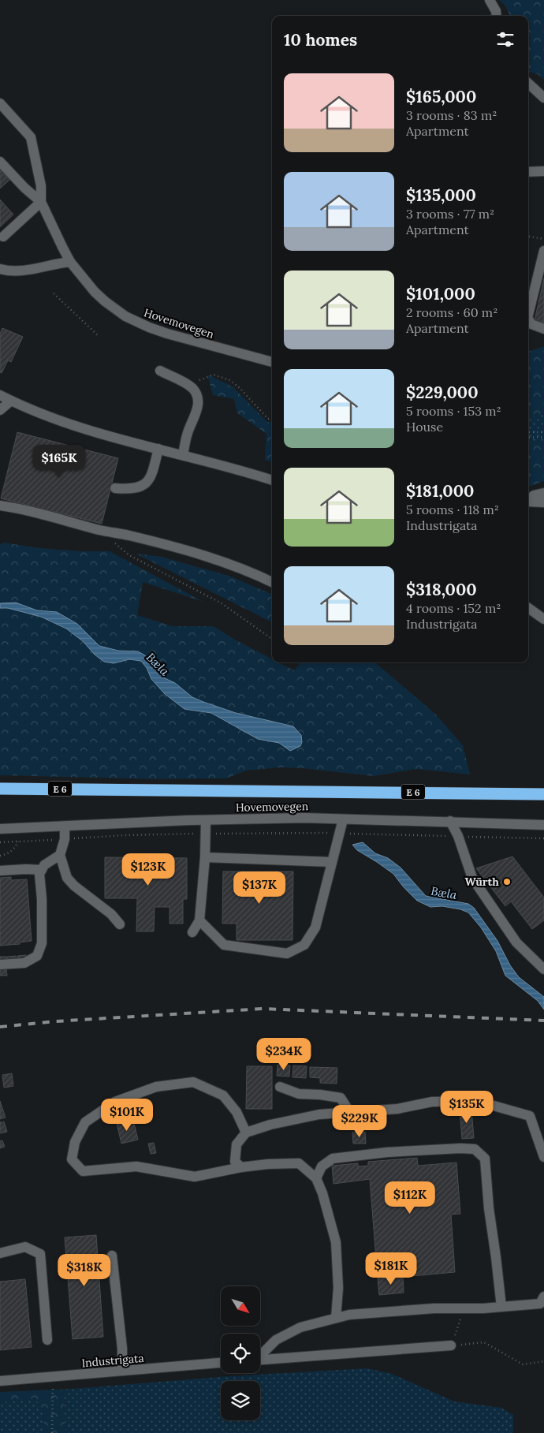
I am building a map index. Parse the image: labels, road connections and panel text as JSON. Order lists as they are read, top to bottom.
{
  "streets": {
    "highway": ["E 6"],
    "street": ["Hovemovegen", "Industrigata"]
  },
  "water": ["Bæla"],
  "places": ["Würth"],
  "north": "bottom right",
  "page": {
    "heading": "10 homes",
    "list": [
      {
        "name": "$165,000",
        "note": "3 rooms · 83 m² · Apartment"
      },
      {
        "name": "$135,000",
        "note": "3 rooms · 77 m² · Apartment"
      },
      {
        "name": "$101,000",
        "note": "2 rooms · 60 m² · Apartment"
      },
      {
        "name": "$229,000",
        "note": "5 rooms · 153 m² · House"
      },
      {
        "name": "$181,000",
        "note": "5 rooms · 118 m² · Industrigata"
      },
      {
        "name": "$318,000",
        "note": "4 rooms · 152 m² · Industrigata"
      }
    ],
    "price": [
      "$165K",
      "$123K",
      "$137K",
      "$234K",
      "$135K",
      "$101K",
      "$229K",
      "$112K",
      "$181K",
      "$318K"
    ]
  }
}
